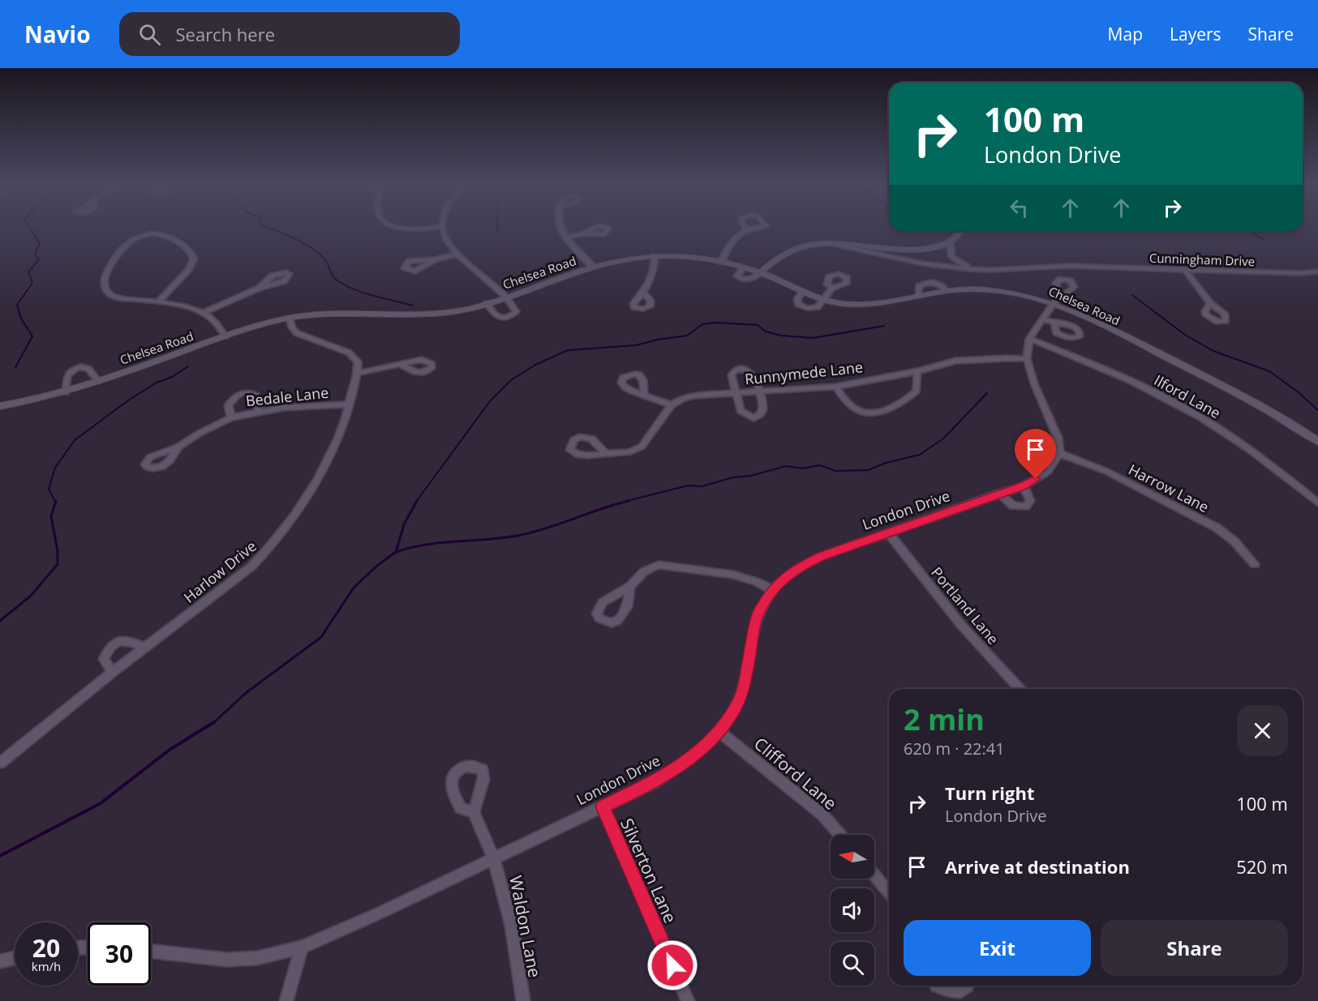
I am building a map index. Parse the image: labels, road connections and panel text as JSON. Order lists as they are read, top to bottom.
{
  "streets": {
    "street": [
      "Cunningham Drive",
      "Chelsea Road",
      "Runnymede Lane",
      "Bedale Lane",
      "Ilford Lane",
      "Harrow Lane",
      "London Drive",
      "Harlow Drive",
      "Portland Lane",
      "Clifford Lane",
      "Silverton Lane",
      "Waldon Lane"
    ]
  },
  "crossings": [
    ["Bedale Lane", "Harlow Drive"],
    ["Harrow Lane", "London Drive"],
    ["London Drive", "Portland Lane"],
    ["London Drive", "Clifford Lane"],
    ["London Drive", "Silverton Lane"],
    ["London Drive", "Waldon Lane"]
  ],
  "north": "left",
  "page": {
    "header": "Navio",
    "search": "Search here",
    "nav": ["Map", "Layers", "Share"],
    "turn": ["100 m", "London Drive"],
    "heading": ["2 min", "620 m · 22:41"],
    "list": [
      {
        "name": "Turn right",
        "note": "London Drive",
        "value": "100 m"
      },
      {
        "name": "Arrive at destination",
        "value": "520 m"
      }
    ],
    "buttons": ["Exit", "Share"],
    "speed": "20 km/h",
    "limit": "30"
  }
}
